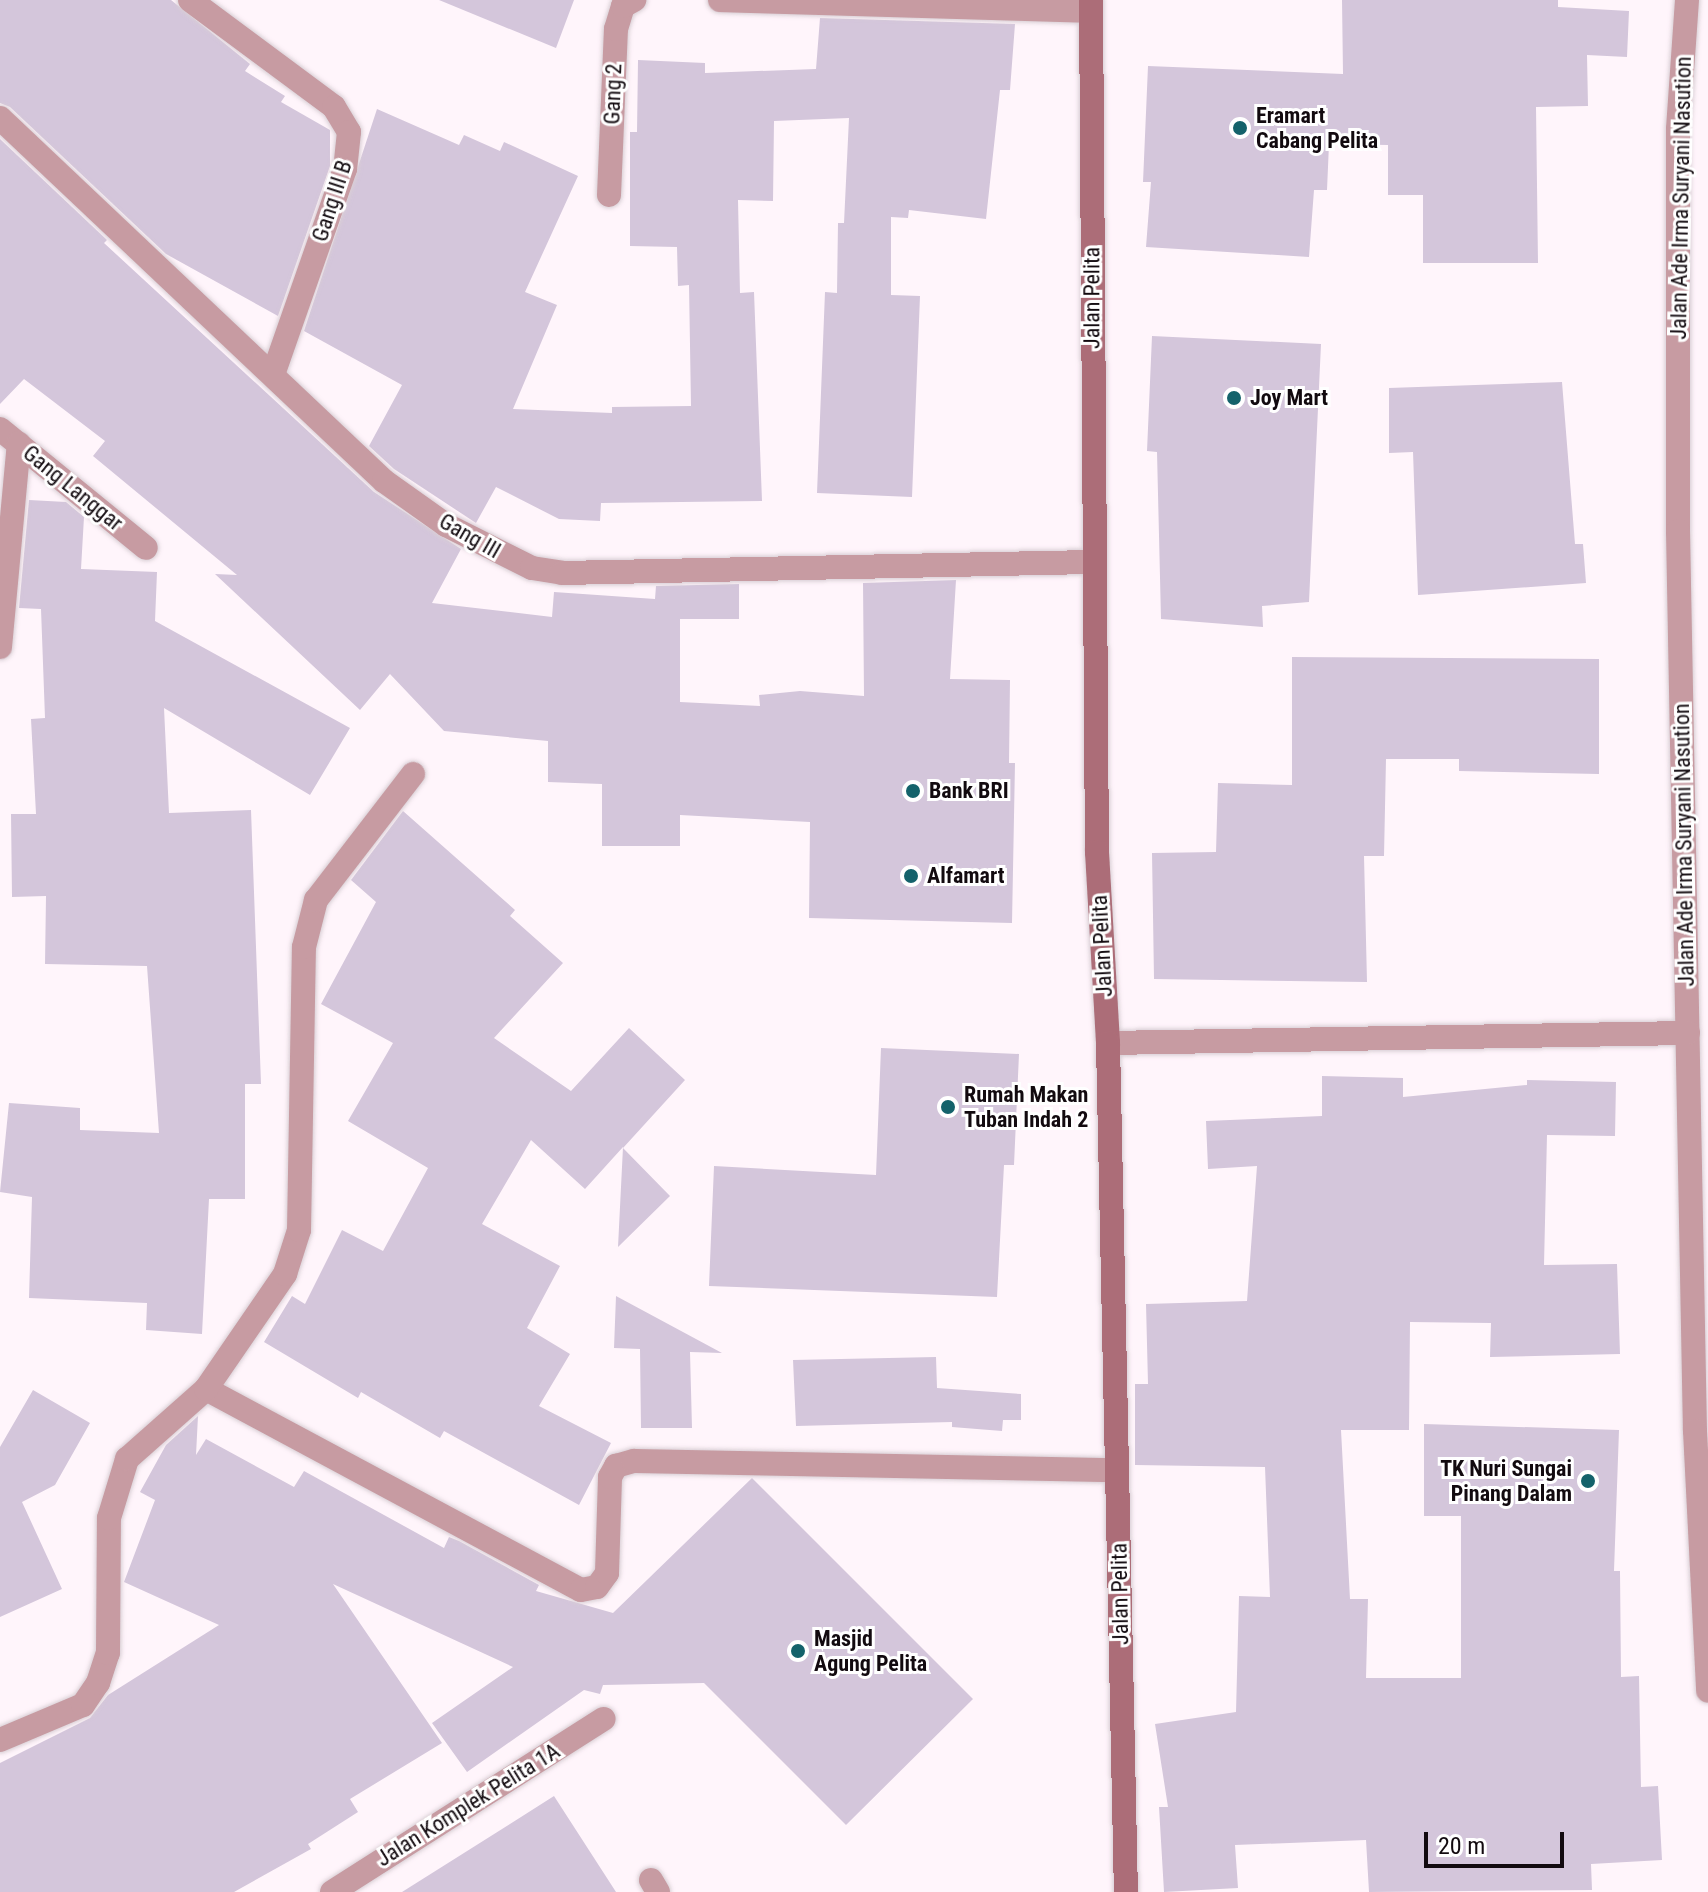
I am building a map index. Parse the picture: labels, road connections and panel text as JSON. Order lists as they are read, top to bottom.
{
  "streets": {
    "street": [
      "Gang 2",
      "Jalan Ade Irma Suryani Nasution",
      "Gang III B",
      "Jalan Pelita",
      "Gang Langgar",
      "Gang III",
      "Jalan Komplek Pelita 1A"
    ]
  },
  "crossings": [
    ["Gang III B", "Gang III"],
    ["Jalan Pelita", "Gang III"]
  ],
  "places": [
    "Eramart Cabang Pelita",
    "Joy Mart",
    "Bank BRI",
    "Alfamart",
    "Rumah Makan Tuban Indah 2",
    "TK Nuri Sungai Pinang Dalam",
    "Masjid Agung Pelita"
  ],
  "scale_bar": "20 m"
}
